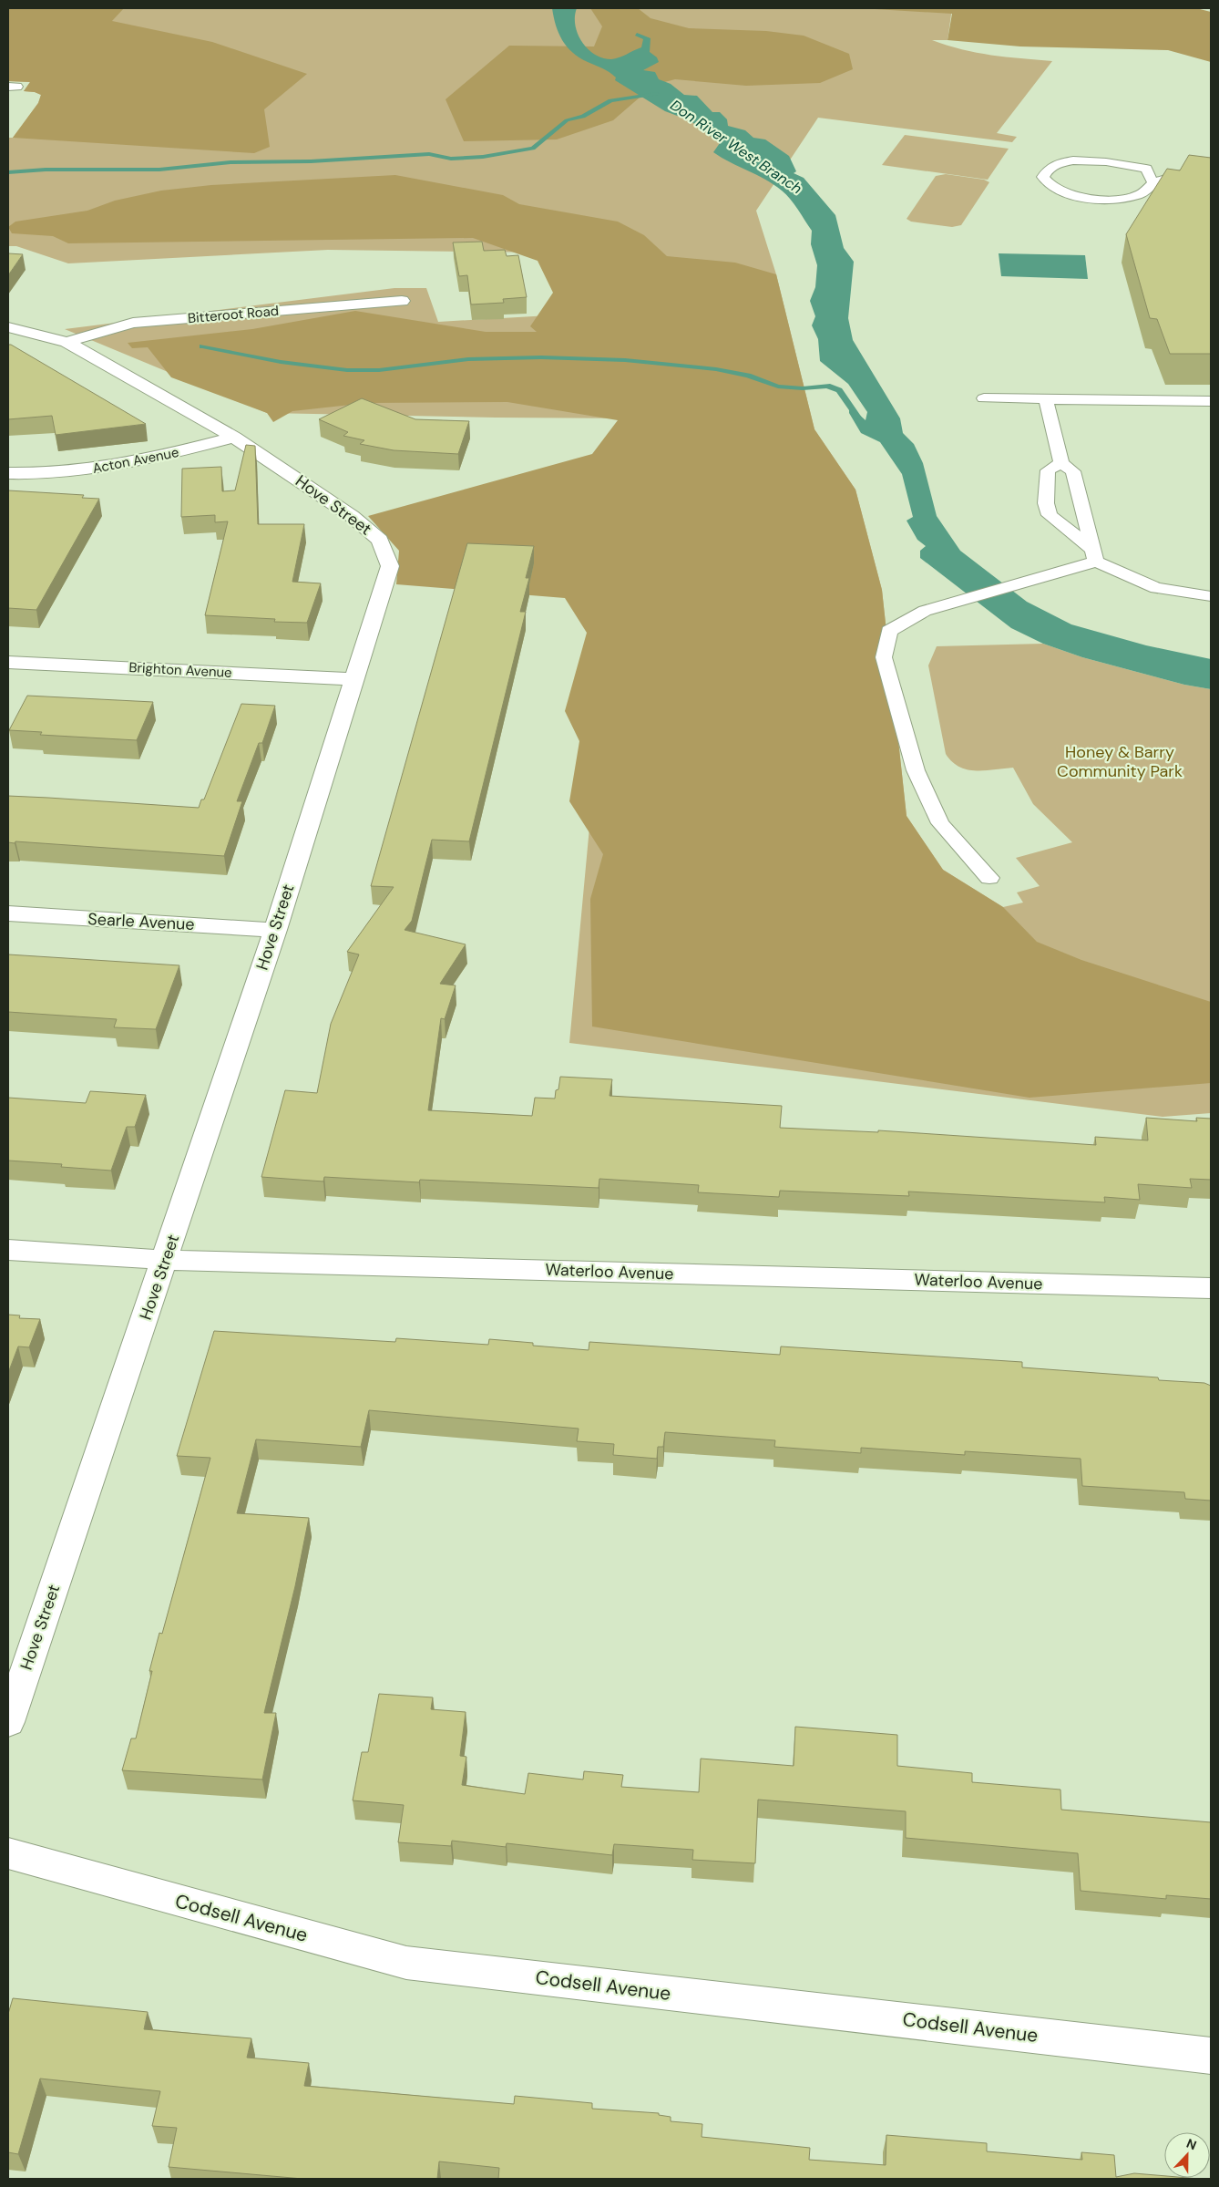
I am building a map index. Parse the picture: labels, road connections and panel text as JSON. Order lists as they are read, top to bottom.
{
  "streets": {
    "street": [
      "Bitteroot Road",
      "Acton Avenue",
      "Hove Street",
      "Brighton Avenue",
      "Searle Avenue",
      "Waterloo Avenue",
      "Codsell Avenue"
    ]
  },
  "crossings": [
    ["Bitteroot Road", "Hove Street"],
    ["Acton Avenue", "Hove Street"],
    ["Hove Street", "Brighton Avenue"],
    ["Hove Street", "Searle Avenue"],
    ["Hove Street", "Waterloo Avenue"]
  ],
  "water": ["Don River West Branch"],
  "parks": ["Honey & Barry Community Park"],
  "north": "top"
}
